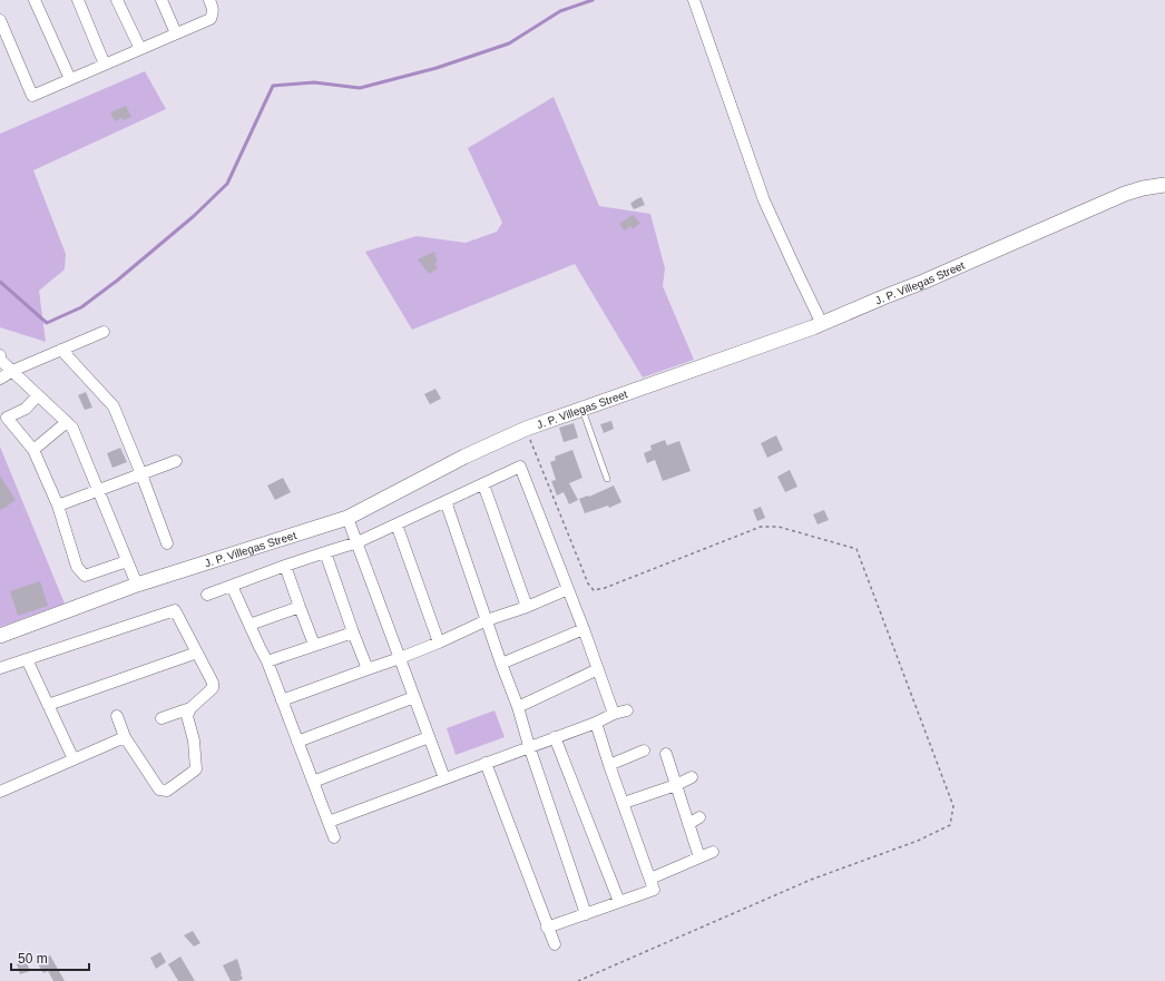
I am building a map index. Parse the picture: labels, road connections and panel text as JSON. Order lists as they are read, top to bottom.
{
  "streets": {
    "street": ["J. P. Villegas Street"]
  },
  "scale_bar": "50 m"
}
